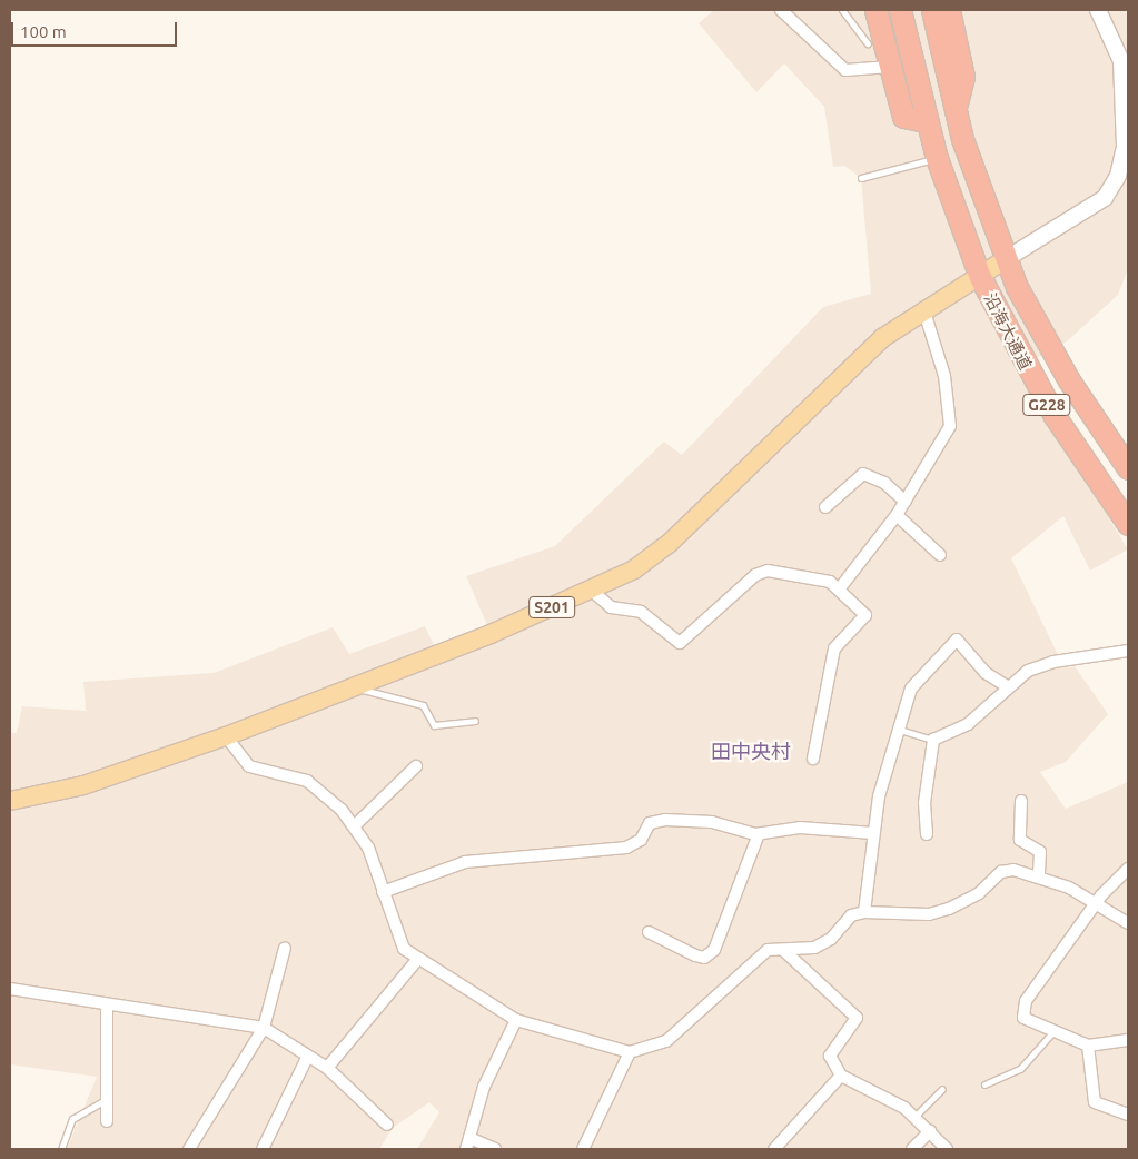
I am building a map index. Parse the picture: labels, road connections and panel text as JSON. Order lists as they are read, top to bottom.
{
  "streets": {
    "highway": ["沿海大通道", "G228"],
    "main road": ["S201"]
  },
  "crossings": [
    ["沿海大通道", "G228"],
    ["沿海大通道", "S201"],
    ["G228", "S201"]
  ],
  "districts": ["田中央村"],
  "scale_bar": "100 m"
}
